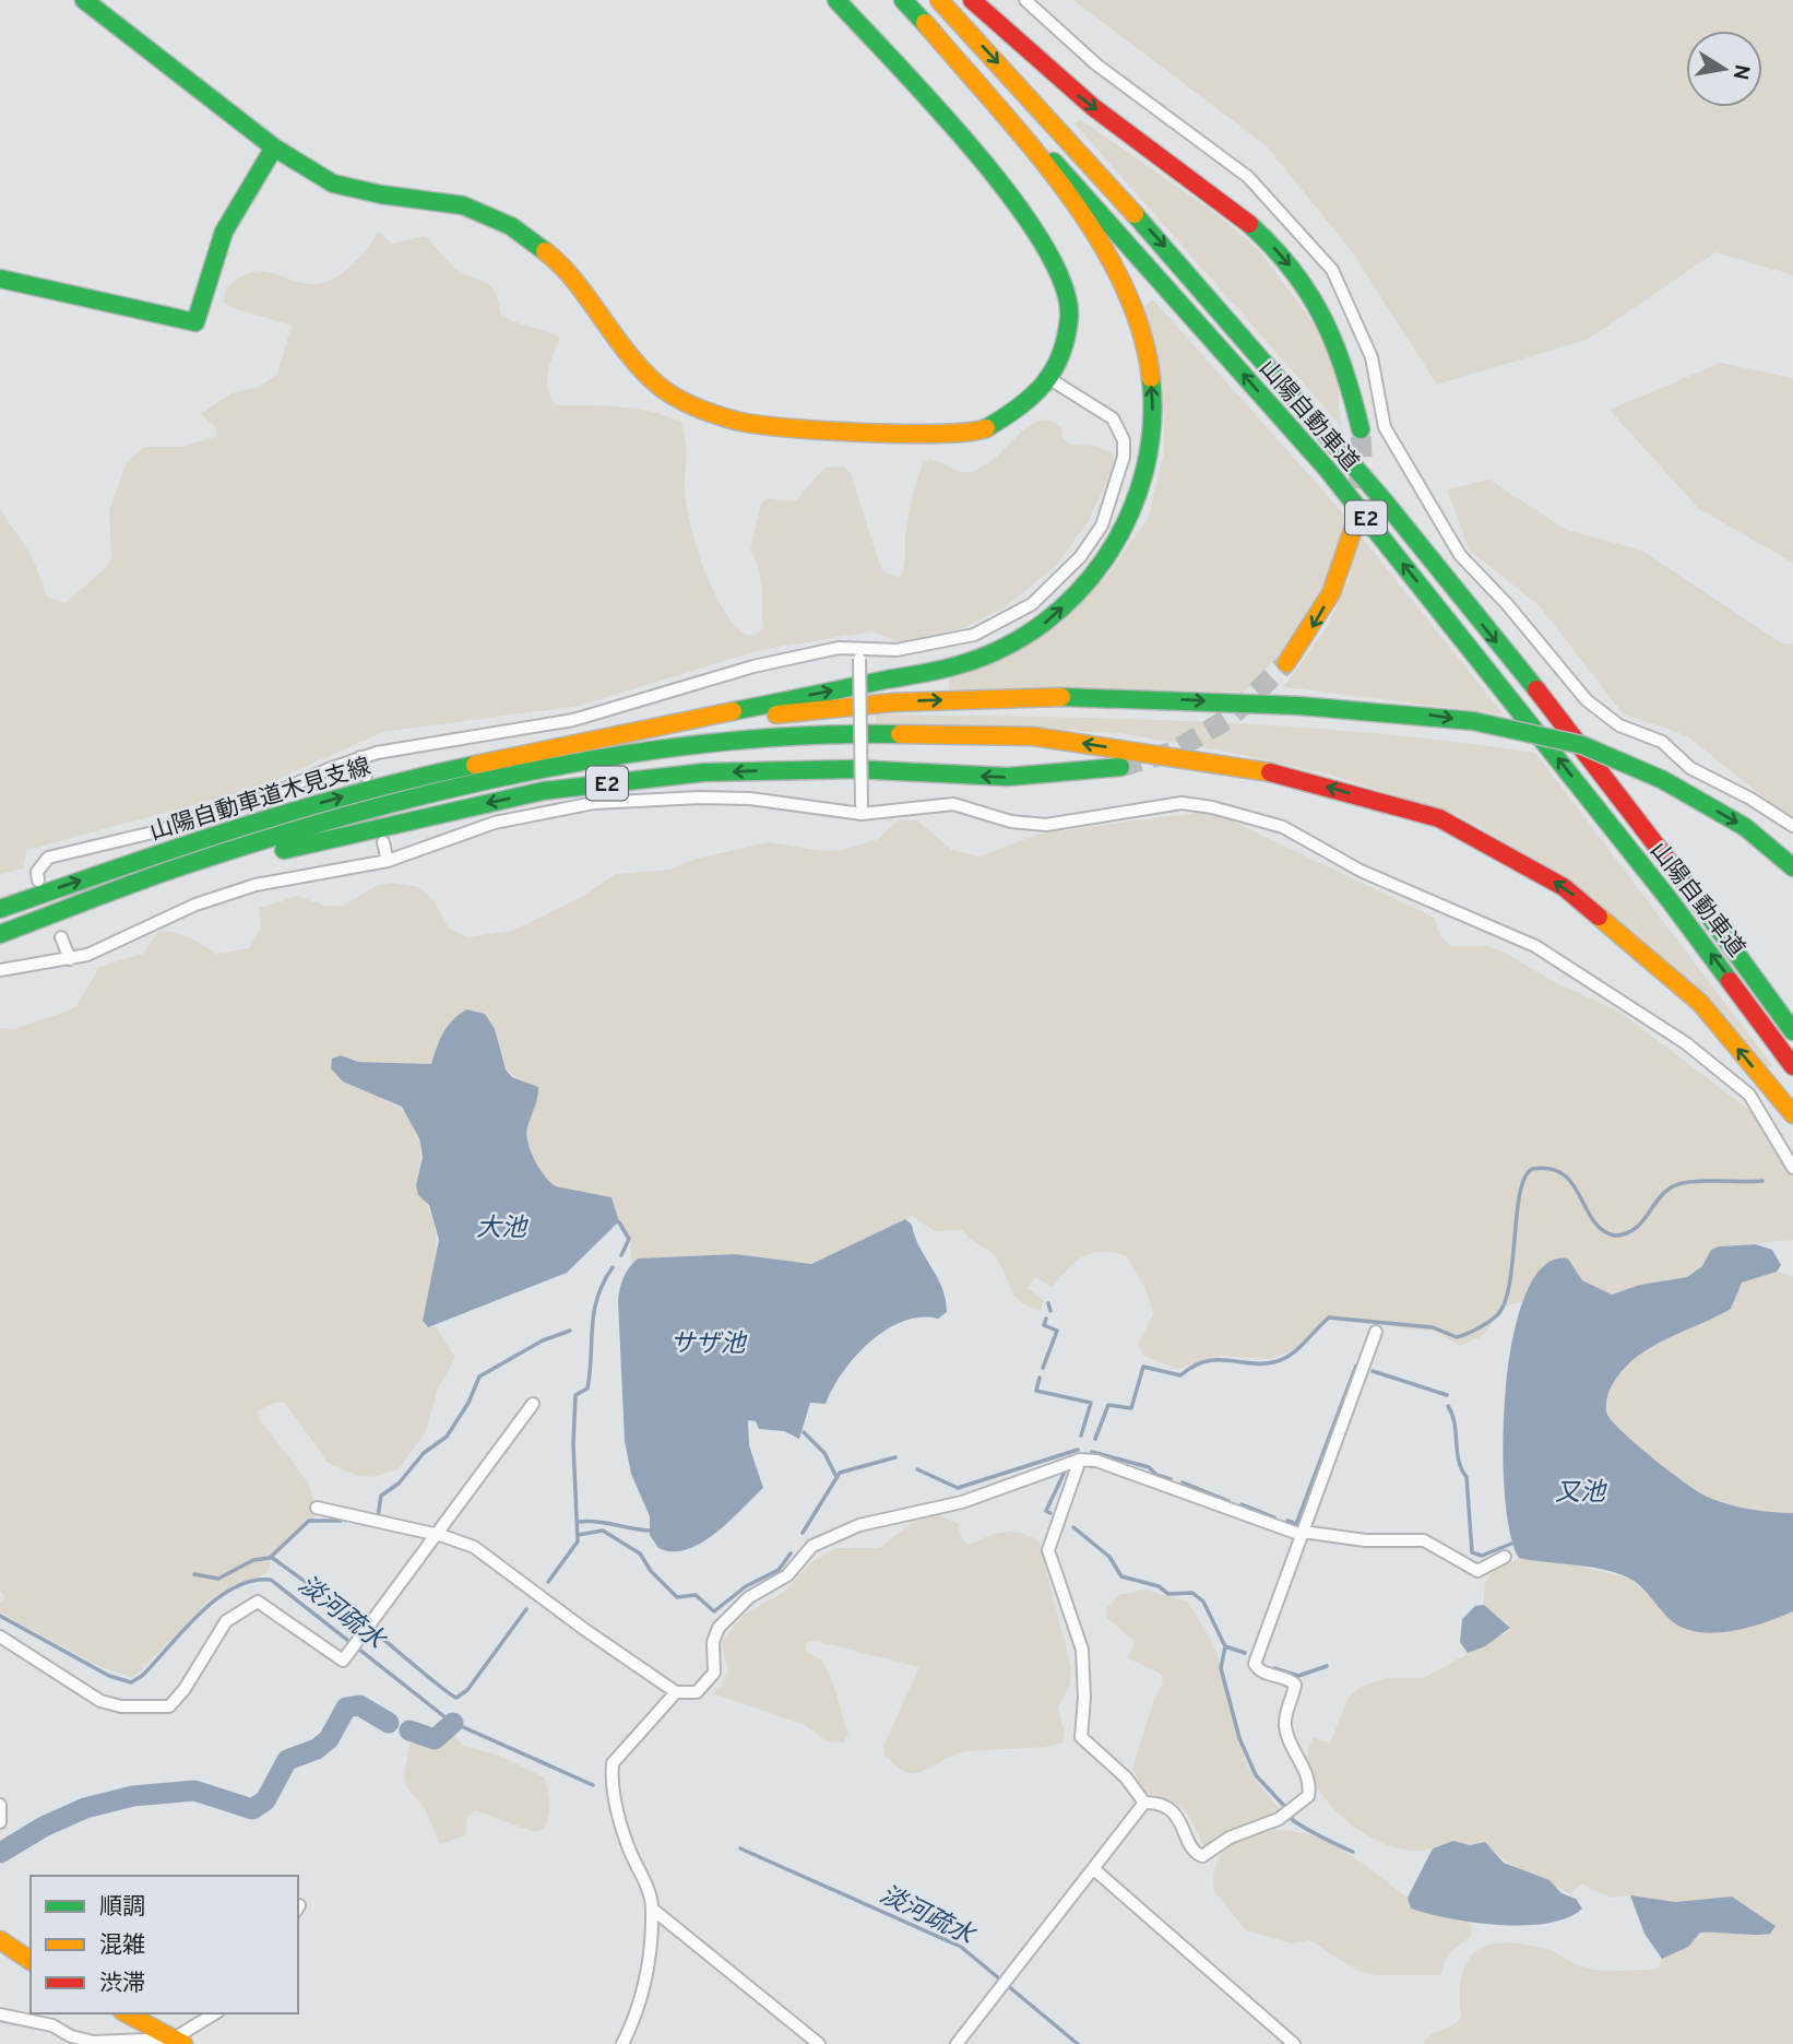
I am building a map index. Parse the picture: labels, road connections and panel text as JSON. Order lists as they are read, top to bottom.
{
  "streets": {
    "main road": ["山陽自動車道", "E2", "山陽自動車道木見支線"]
  },
  "water": [
    "大池",
    "サザ池",
    "又池",
    "淡河疏水"
  ],
  "legend": ["順調", "混雑", "渋滞"],
  "north": "right"
}
